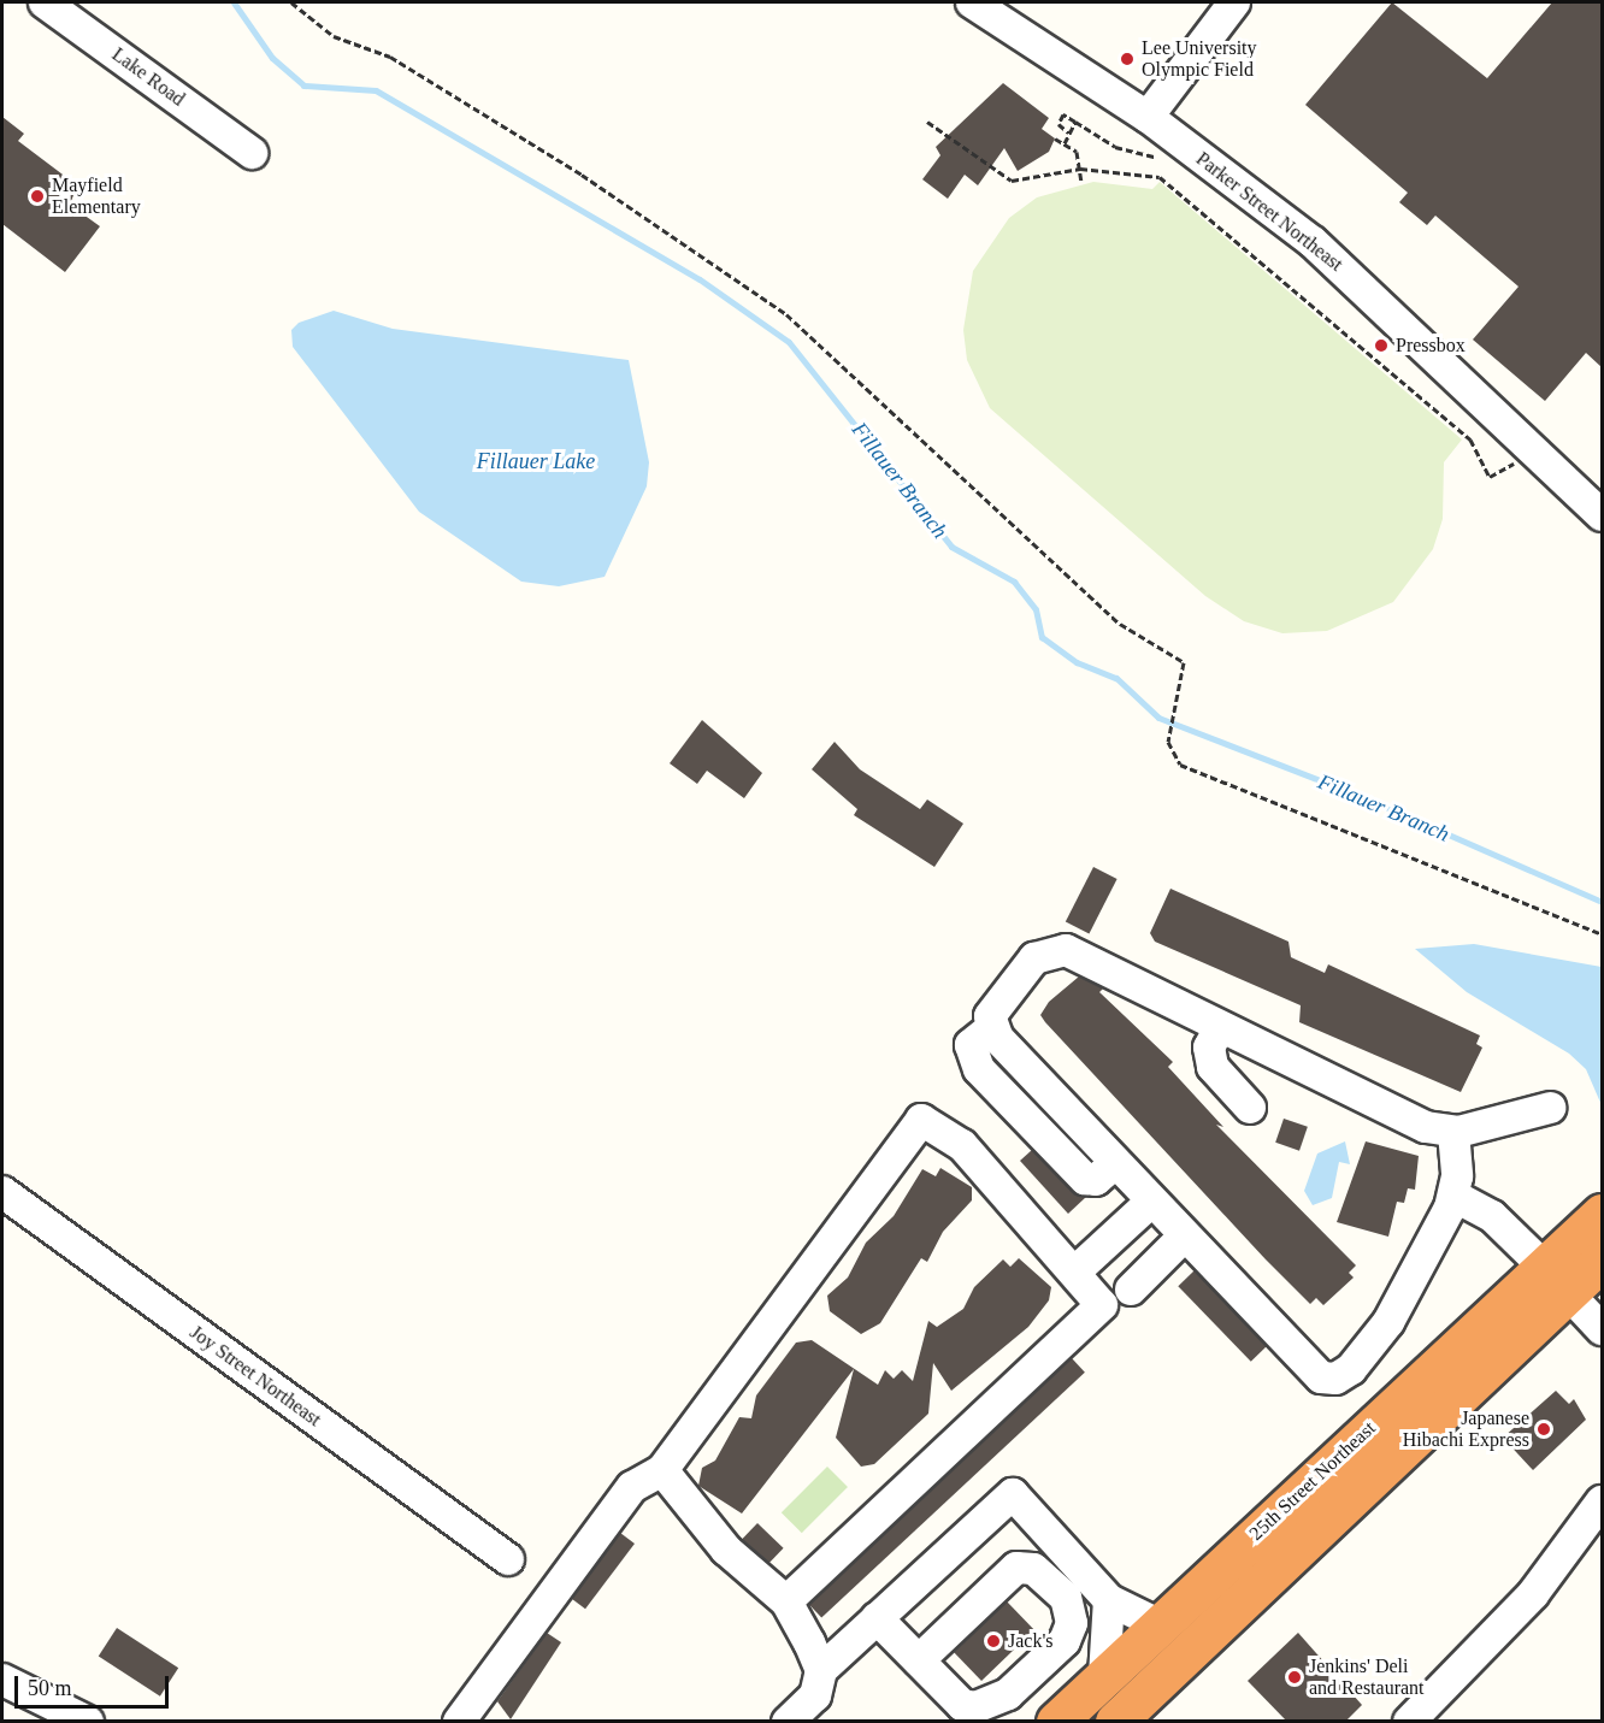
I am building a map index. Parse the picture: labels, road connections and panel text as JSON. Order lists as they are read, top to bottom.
{
  "streets": {
    "highway": ["25th Street Northeast"],
    "street": ["Lake Road", "Parker Street Northeast", "Joy Street Northeast"]
  },
  "water": ["Fillauer Lake", "Fillauer Branch"],
  "places": [
    "Lee University Olympic Field",
    "Mayfield Elementary",
    "Pressbox",
    "Japanese Hibachi Express",
    "Jack's",
    "Jenkins' Deli and Restaurant"
  ],
  "scale_bar": "50 m"
}
